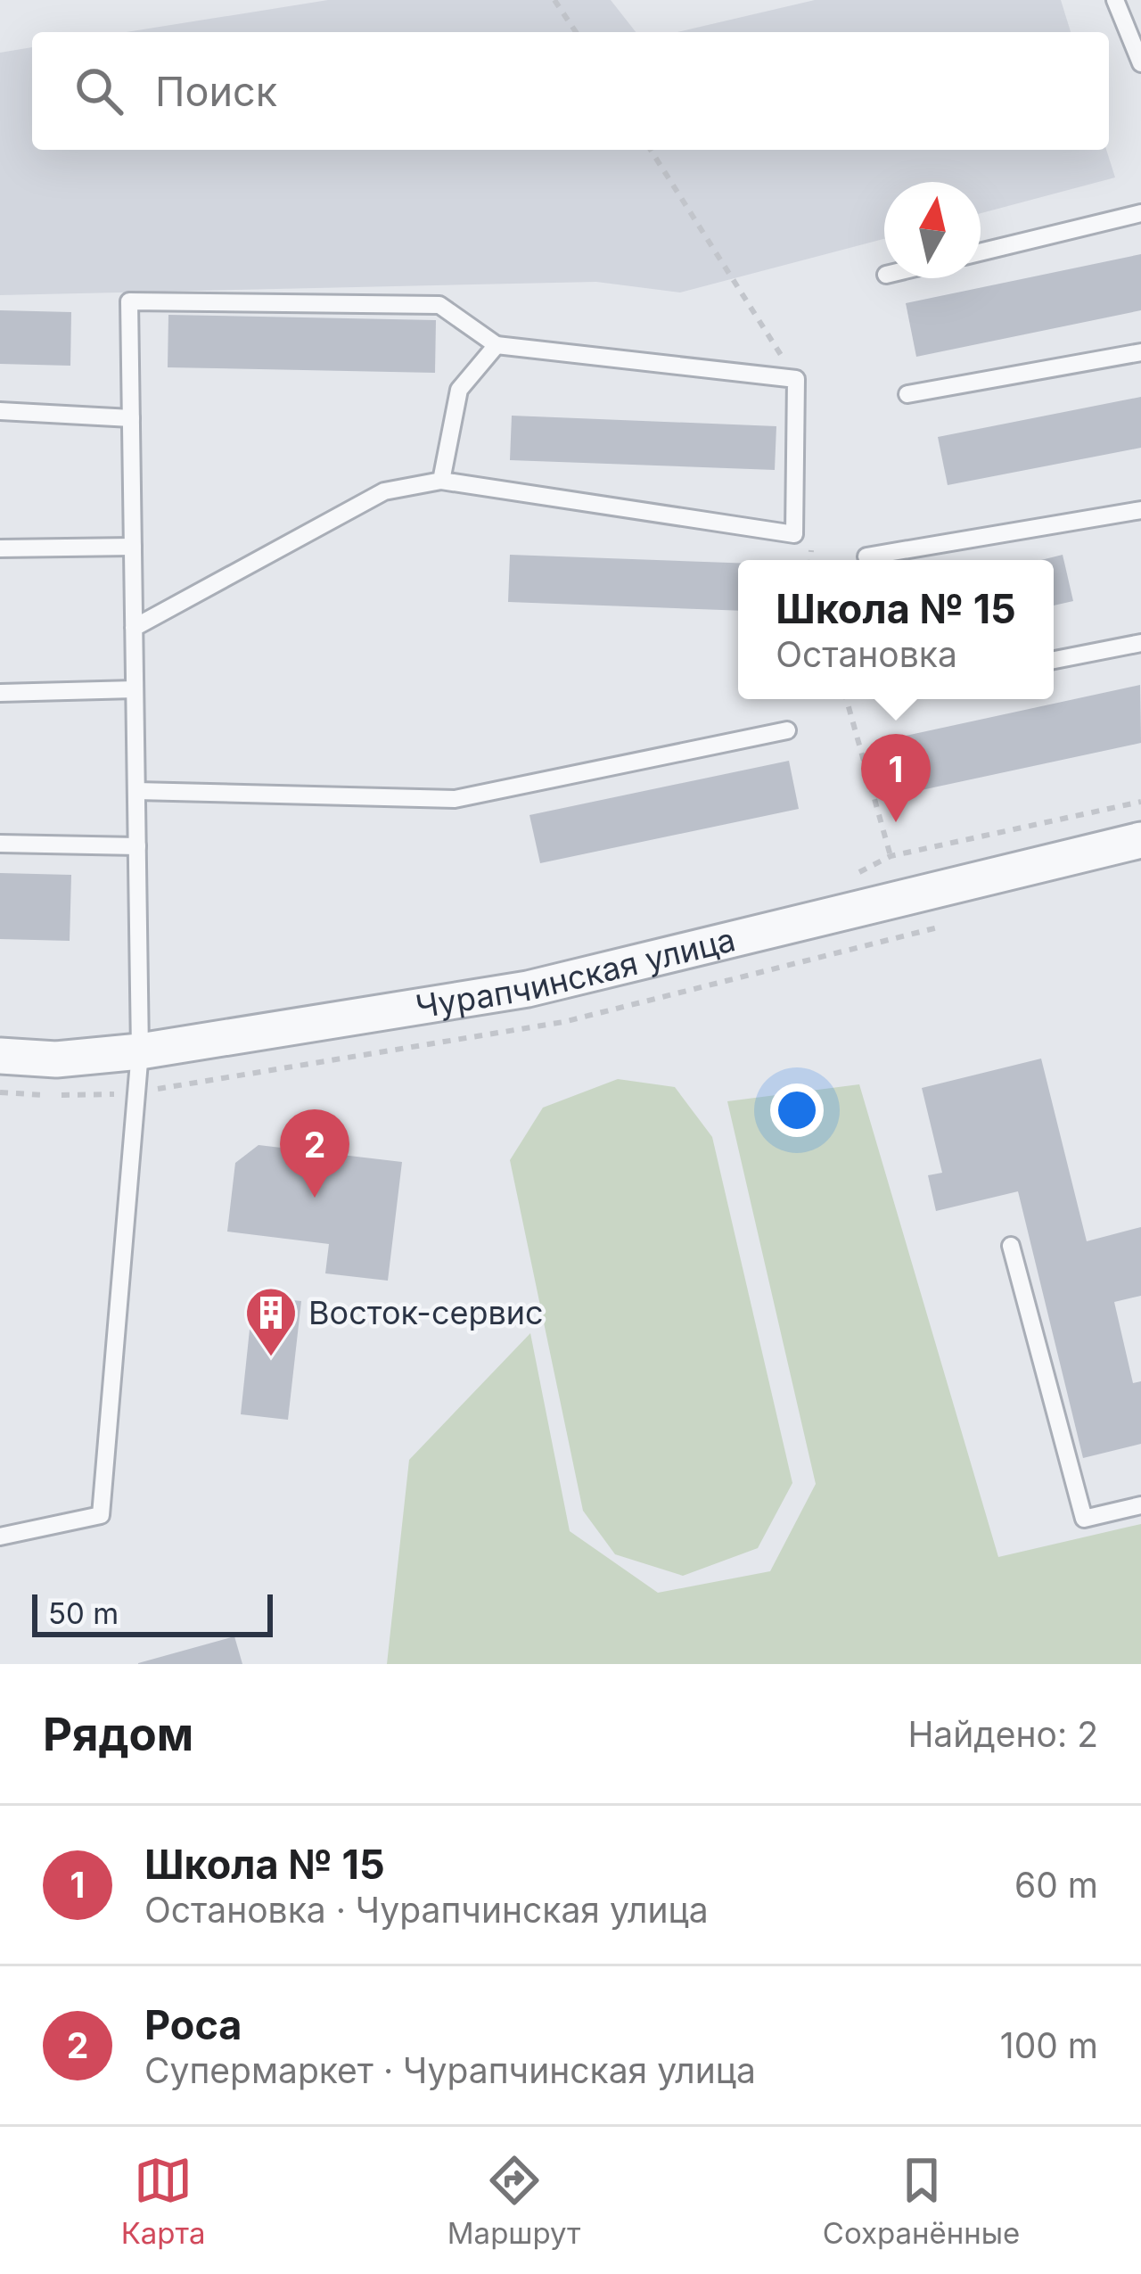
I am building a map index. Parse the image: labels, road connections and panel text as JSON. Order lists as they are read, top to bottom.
{
  "streets": {
    "street": ["Чурапчинская улица"]
  },
  "places": {
    "building": ["Восток-сервис"]
  },
  "scale_bar": "50 m",
  "north": "top",
  "page": {
    "search": "Поиск",
    "popup": ["Школа № 15", "Остановка"],
    "pins": ["1", "2"],
    "scale": "50 m",
    "heading": ["Рядом", "Найдено: 2"],
    "list": [
      {
        "mark": "1",
        "name": "Школа № 15",
        "note": "Остановка · Чурапчинская улица",
        "value": "60 m"
      },
      {
        "mark": "2",
        "name": "Роса",
        "note": "Супермаркет · Чурапчинская улица",
        "value": "100 m"
      }
    ],
    "nav": ["Карта", "Маршрут", "Сохранённые"]
  }
}
